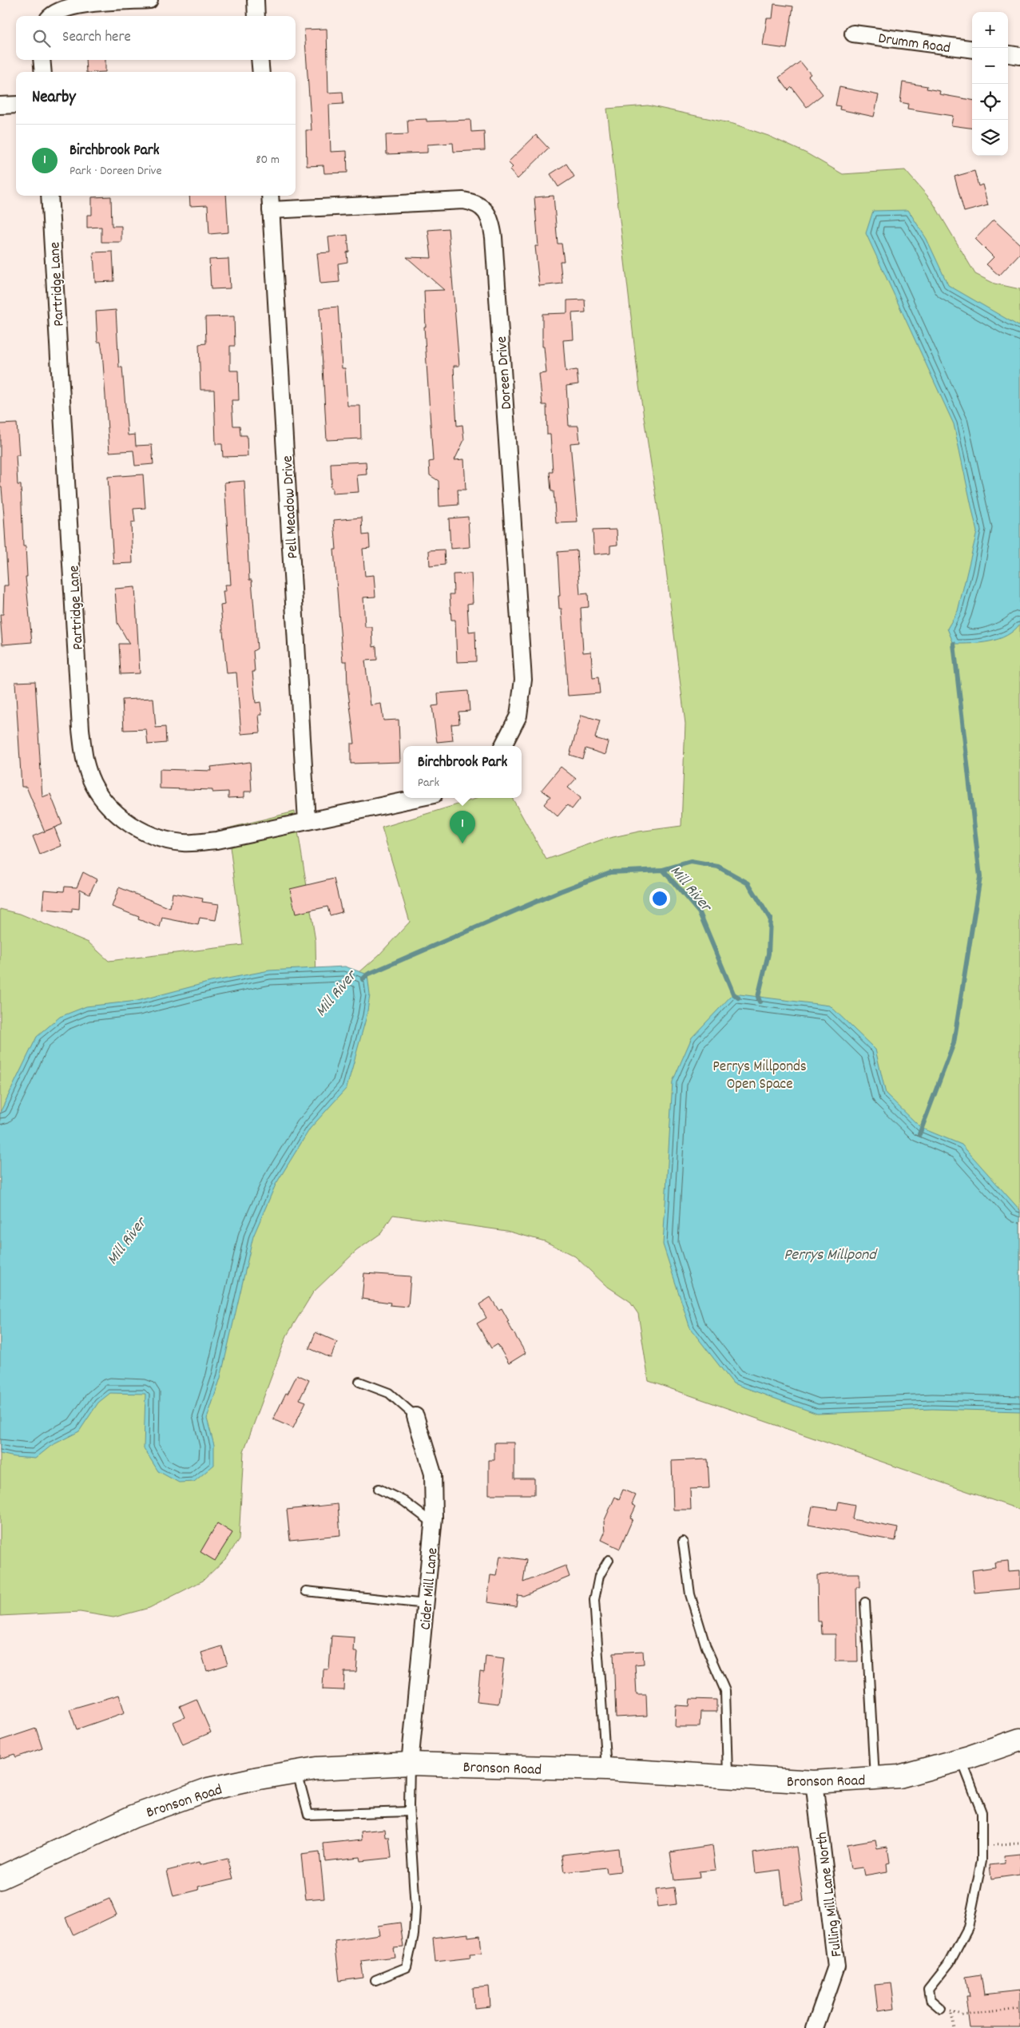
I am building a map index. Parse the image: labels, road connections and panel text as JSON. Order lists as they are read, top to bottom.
{
  "streets": {
    "main road": ["Bronson Road"],
    "street": [
      "Drumm Road",
      "Partridge Lane",
      "Doreen Drive",
      "Pell Meadow Drive",
      "Cider Mill Lane",
      "Fulling Mill Lane North"
    ]
  },
  "crossings": [
    ["Partridge Lane", "Pell Meadow Drive"],
    ["Doreen Drive", "Pell Meadow Drive"],
    ["Cider Mill Lane", "Bronson Road"],
    ["Bronson Road", "Fulling Mill Lane North"]
  ],
  "water": ["Mill River", "Perrys Millpond"],
  "parks": ["Perrys Millponds Open Space"],
  "page": {
    "map_buttons": ["+", "−"],
    "search": "Search here",
    "heading": "Nearby",
    "list": [
      {
        "mark": "1",
        "name": "Birchbrook Park",
        "note": "Park · Doreen Drive",
        "value": "80 m"
      }
    ],
    "popup": ["Birchbrook Park", "Park"],
    "pins": "1"
  }
}
